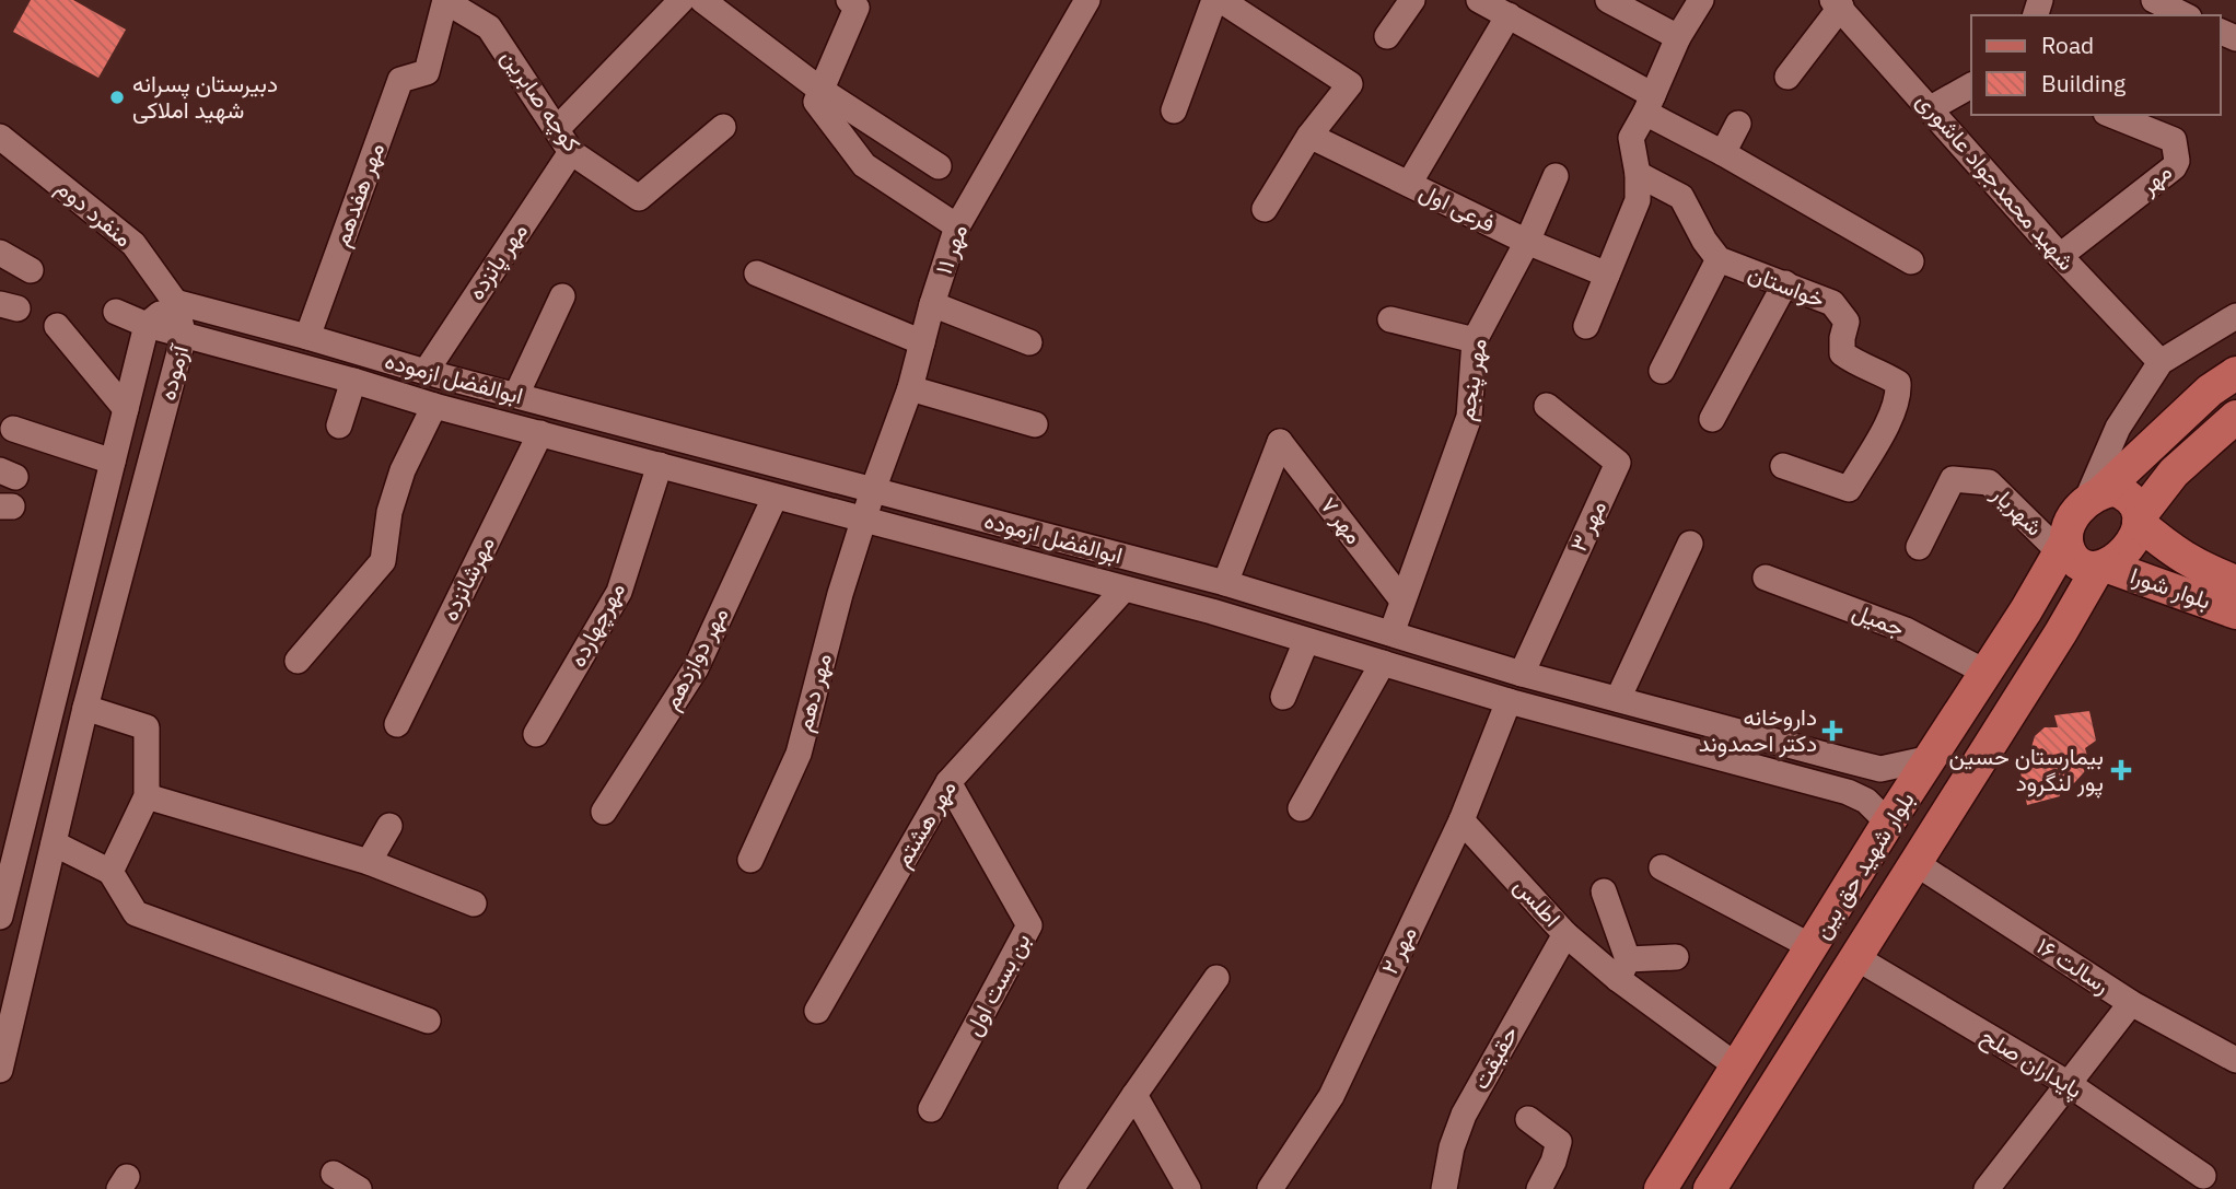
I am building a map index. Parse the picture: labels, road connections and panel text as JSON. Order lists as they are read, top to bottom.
{
  "streets": {
    "main road": ["بلوار شورا", "بلوار شهید حق بین"],
    "street": [
      "کوچه صابرین",
      "مهر",
      "شهید محمدجواد عاشوری",
      "مهر هفدهم",
      "فرعی اول",
      "منفرد دوم",
      "مهر ۱۱",
      "مهر پانزده",
      "خواستان",
      "آزموده",
      "ابوالفضل ازموده",
      "مهر پنجم",
      "شهریار",
      "مهر ۷",
      "مهر ۳",
      "مهرشانزده",
      "جمیل",
      "مهرچهارده",
      "مهر دوازدهم",
      "مهر دهم",
      "مهر هشتم",
      "اطلس",
      "مهر ۲",
      "رسالت ۱۶",
      "بن بست اول",
      "حقیقت",
      "پایداران صلح"
    ]
  },
  "crossings": [
    ["کوچه صابرین", "مهر هفدهم"],
    ["کوچه صابرین", "مهر پانزده"],
    ["مهر", "شهید محمدجواد عاشوری"],
    ["مهر هفدهم", "ابوالفضل ازموده"],
    ["فرعی اول", "مهر پنجم"],
    ["منفرد دوم", "آزموده"],
    ["منفرد دوم", "ابوالفضل ازموده"],
    ["مهر ۱۱", "ابوالفضل ازموده"],
    ["مهر ۱۱", "مهر دهم"],
    ["مهر پانزده", "ابوالفضل ازموده"],
    ["آزموده", "ابوالفضل ازموده"],
    ["ابوالفضل ازموده", "مهر پنجم"],
    ["ابوالفضل ازموده", "مهر ۷"],
    ["ابوالفضل ازموده", "مهر ۳"],
    ["ابوالفضل ازموده", "مهرشانزده"],
    ["ابوالفضل ازموده", "مهرچهارده"],
    ["ابوالفضل ازموده", "مهر دوازدهم"],
    ["ابوالفضل ازموده", "مهر دهم"],
    ["ابوالفضل ازموده", "مهر هشتم"],
    ["ابوالفضل ازموده", "بلوار شهید حق بین"],
    ["ابوالفضل ازموده", "مهر ۲"],
    ["مهر پنجم", "مهر ۷"],
    ["شهریار", "بلوار شورا"],
    ["شهریار", "بلوار شهید حق بین"],
    ["بلوار شورا", "بلوار شهید حق بین"],
    ["جمیل", "بلوار شهید حق بین"],
    ["مهر هشتم", "بن بست اول"],
    ["بلوار شهید حق بین", "اطلس"],
    ["بلوار شهید حق بین", "رسالت ۱۶"],
    ["بلوار شهید حق بین", "پایداران صلح"],
    ["اطلس", "مهر ۲"],
    ["اطلس", "حقیقت"]
  ],
  "places": {
    "other": ["دبیرستان پسرانه شهید املاکی"],
    "health": ["داروخانه دکتر احمدوند", "بیمارستان حسین پور لنگرود"]
  },
  "legend": ["Road", "Building"]
}
